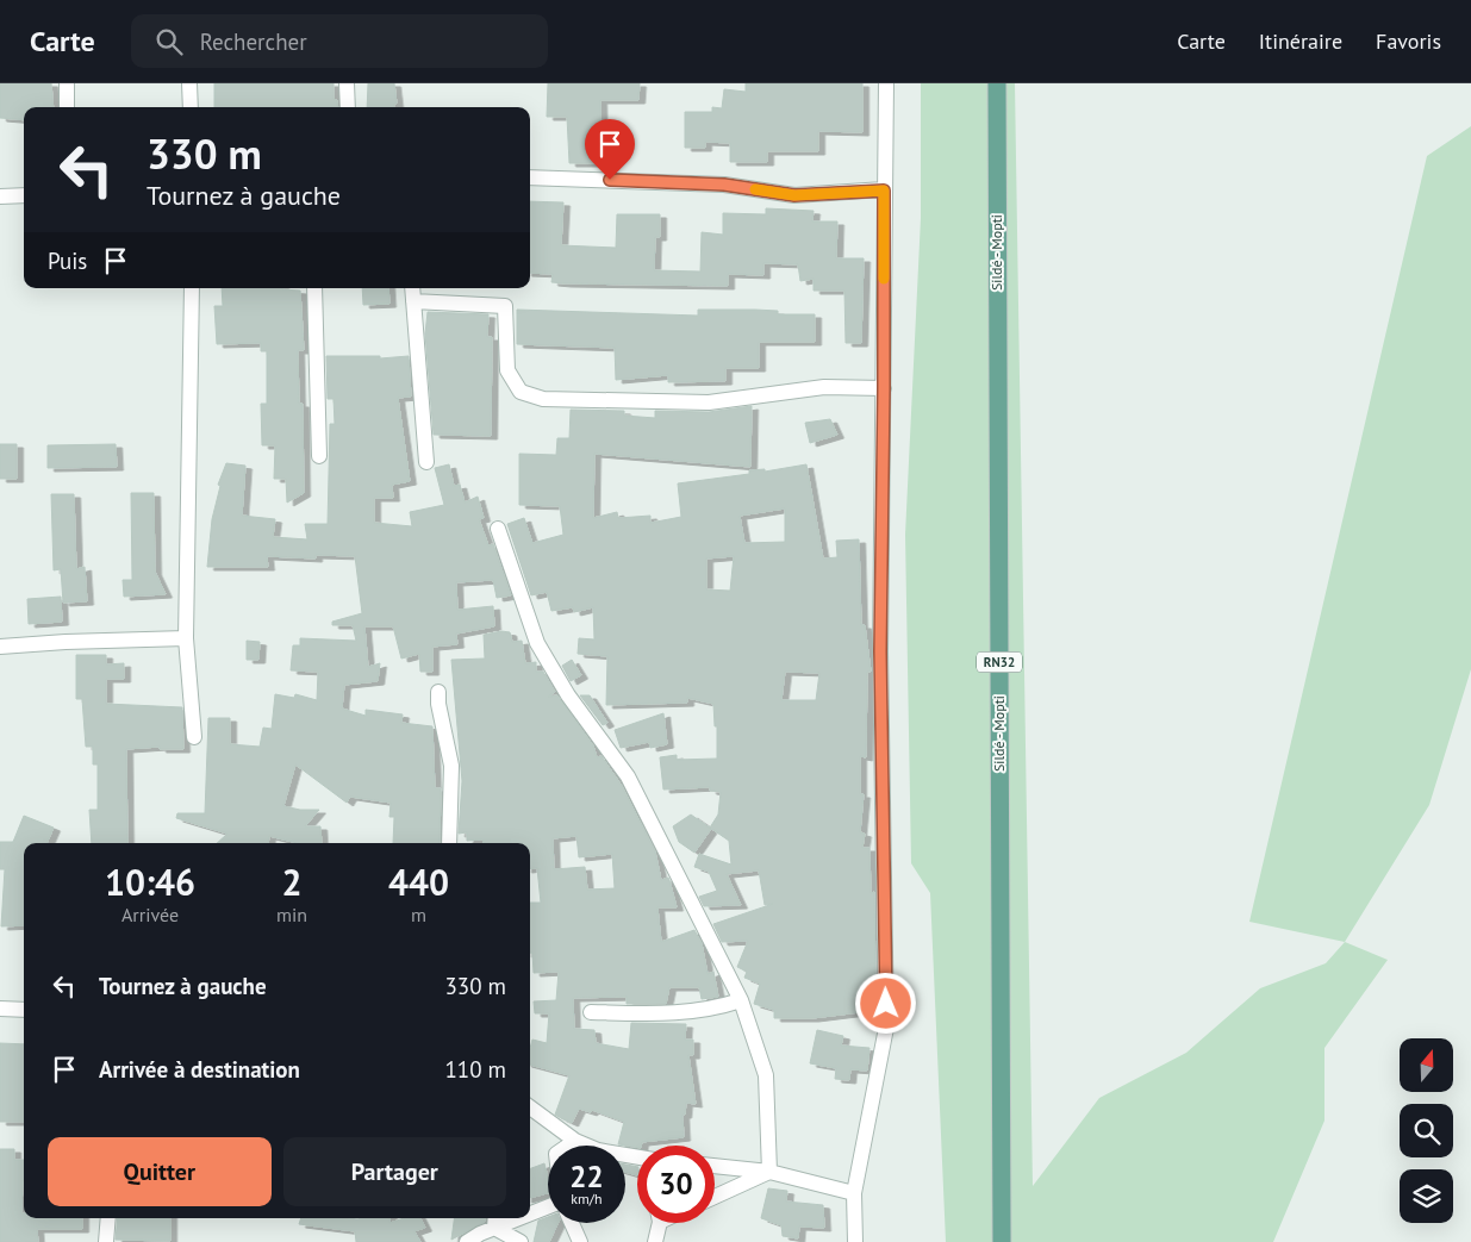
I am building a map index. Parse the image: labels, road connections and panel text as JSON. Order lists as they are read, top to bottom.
{
  "streets": {
    "main road": ["Sildé - Mopti", "RN32"]
  },
  "north": "top",
  "page": {
    "header": "Carte",
    "search": "Rechercher",
    "nav": ["Carte", "Itinéraire", "Favoris"],
    "turn": ["330 m", "Tournez à gauche"],
    "then": "Puis",
    "eta": [
      "10:46",
      "Arrivée",
      "2",
      "min",
      "440",
      "m"
    ],
    "list": [
      {
        "name": "Tournez à gauche",
        "value": "330 m"
      },
      {
        "name": "Arrivée à destination",
        "value": "110 m"
      }
    ],
    "buttons": ["Quitter", "Partager"],
    "speed": "22 km/h",
    "limit": "30"
  }
}
